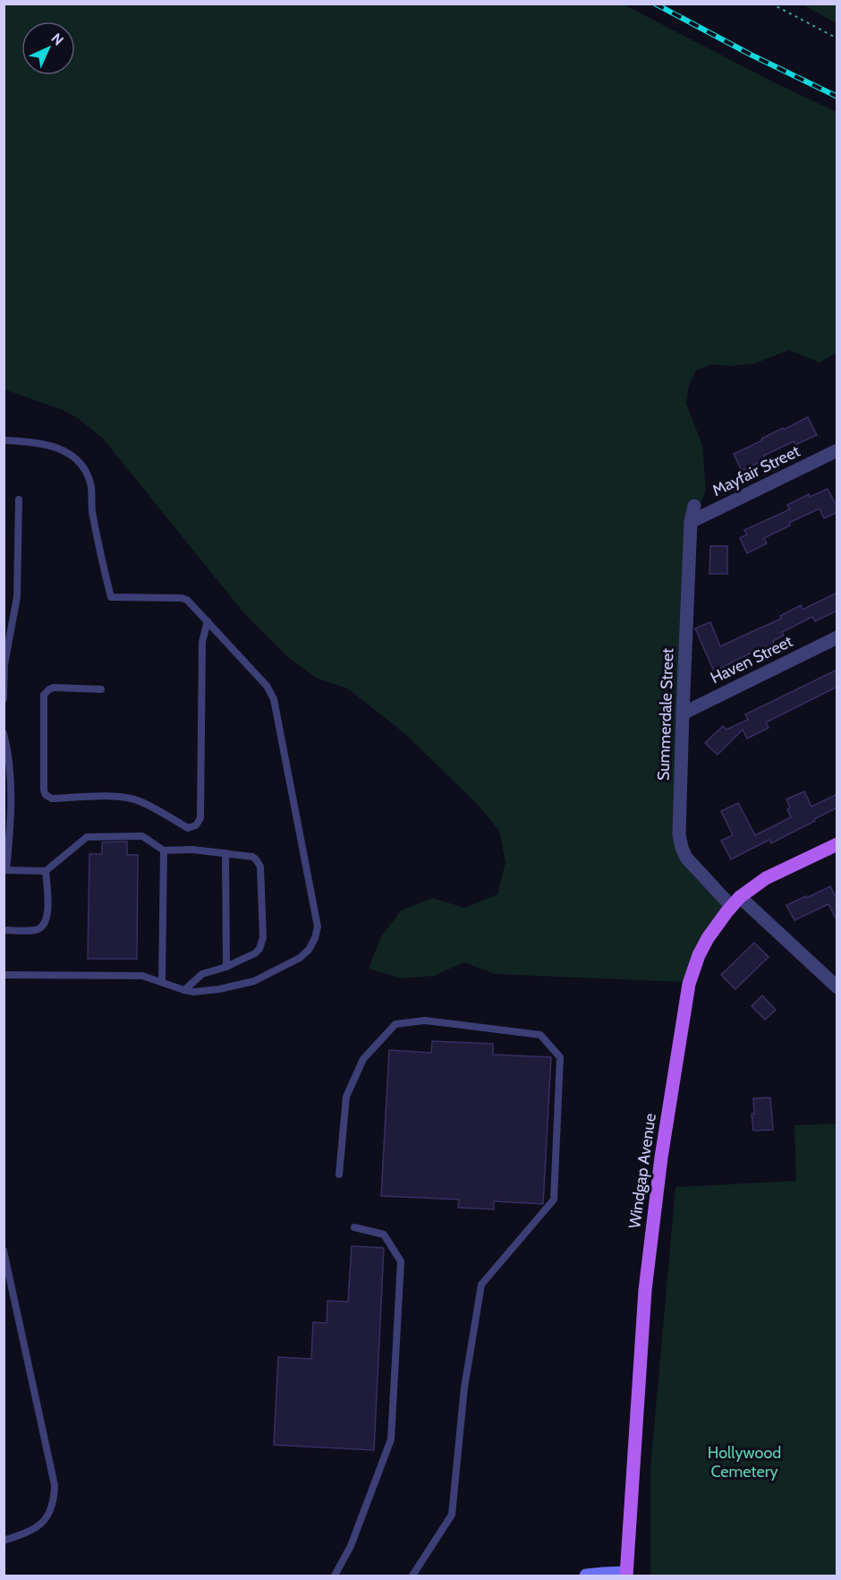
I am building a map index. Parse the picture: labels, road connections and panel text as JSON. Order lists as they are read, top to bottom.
{
  "streets": {
    "main road": ["Windgap Avenue"],
    "street": ["Mayfair Street", "Haven Street", "Summerdale Street"]
  },
  "crossings": [
    ["Mayfair Street", "Summerdale Street"],
    ["Haven Street", "Summerdale Street"],
    ["Summerdale Street", "Windgap Avenue"]
  ],
  "parks": ["Hollywood Cemetery"],
  "north": "top right"
}
